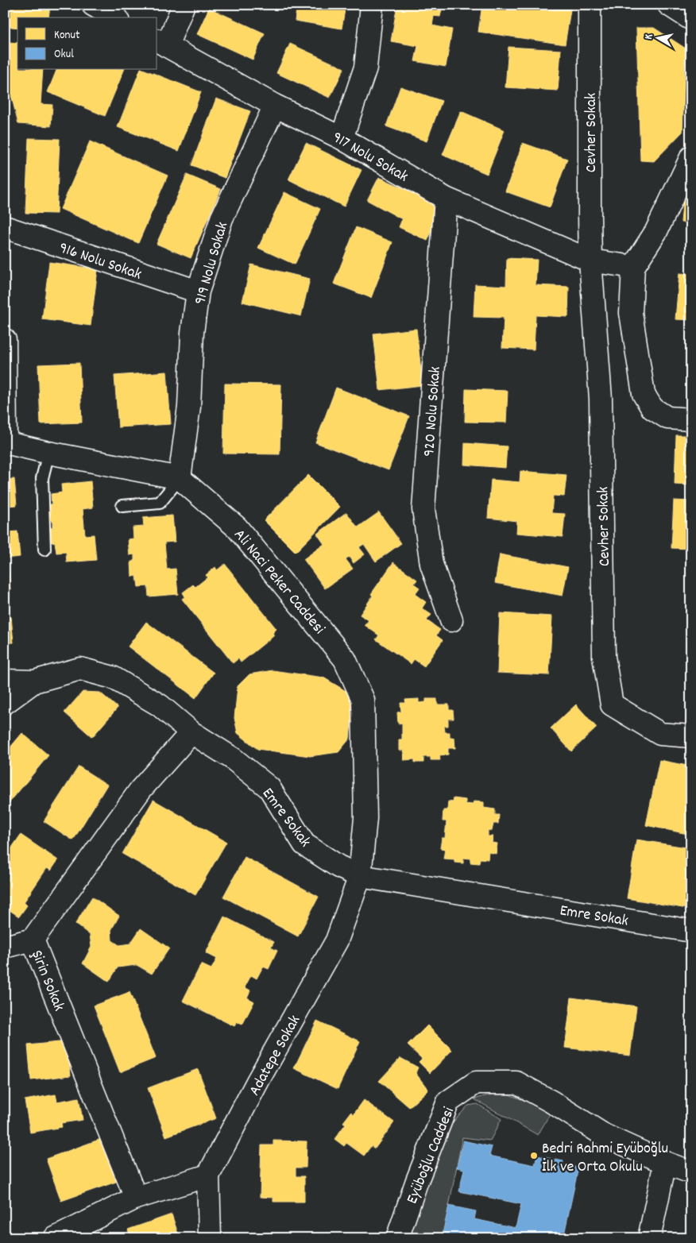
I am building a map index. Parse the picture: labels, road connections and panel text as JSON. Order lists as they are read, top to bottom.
{
  "streets": {
    "street": [
      "Cevher Sokak",
      "917 Nolu Sokak",
      "916 Nolu Sokak",
      "919 Nolu Sokak",
      "920 Nolu Sokak",
      "Ali Naci Peker Caddesi",
      "Emre Sokak",
      "Şirin Sokak",
      "Adatepe Sokak",
      "Eyüboğlu Caddesi"
    ]
  },
  "crossings": [
    ["Cevher Sokak", "917 Nolu Sokak"],
    ["917 Nolu Sokak", "919 Nolu Sokak"],
    ["917 Nolu Sokak", "920 Nolu Sokak"],
    ["916 Nolu Sokak", "919 Nolu Sokak"],
    ["919 Nolu Sokak", "Ali Naci Peker Caddesi"],
    ["Ali Naci Peker Caddesi", "Emre Sokak"],
    ["Ali Naci Peker Caddesi", "Adatepe Sokak"],
    ["Emre Sokak", "Şirin Sokak"],
    ["Emre Sokak", "Adatepe Sokak"]
  ],
  "places": ["Bedri Rahmi Eyüboğlu İlk ve Orta Okulu"],
  "legend": ["Konut", "Okul"],
  "north": "left"
}
